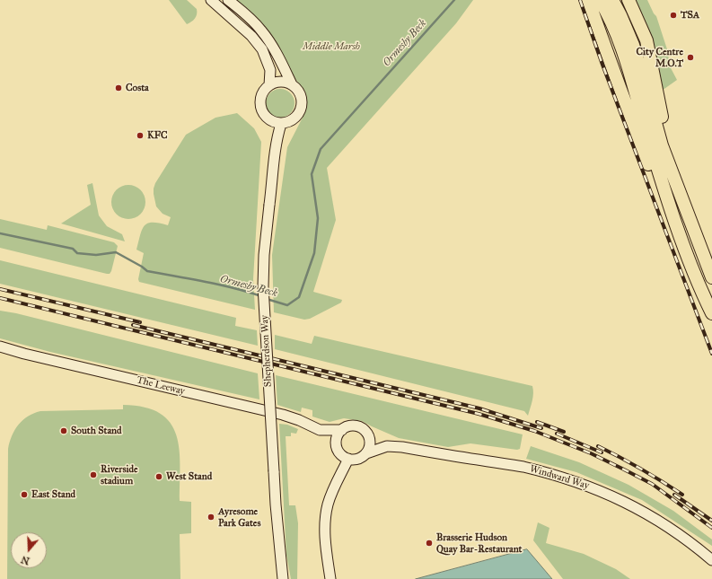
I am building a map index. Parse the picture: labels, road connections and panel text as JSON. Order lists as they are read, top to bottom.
{
  "streets": {
    "street": ["Shepherdson Way", "The Leeway", "Windward Way"]
  },
  "crossings": [
    ["The Leeway", "Windward Way"]
  ],
  "water": ["Ormesby Beck"],
  "parks": ["Middle Marsh"],
  "places": [
    "TSA",
    "City Centre M.O.T",
    "Costa",
    "KFC",
    "South Stand",
    "Riverside stadium",
    "West Stand",
    "East Stand",
    "Ayresome Park Gates",
    "Brasserie Hudson Quay Bar-Restaurant"
  ],
  "north": "bottom"
}
